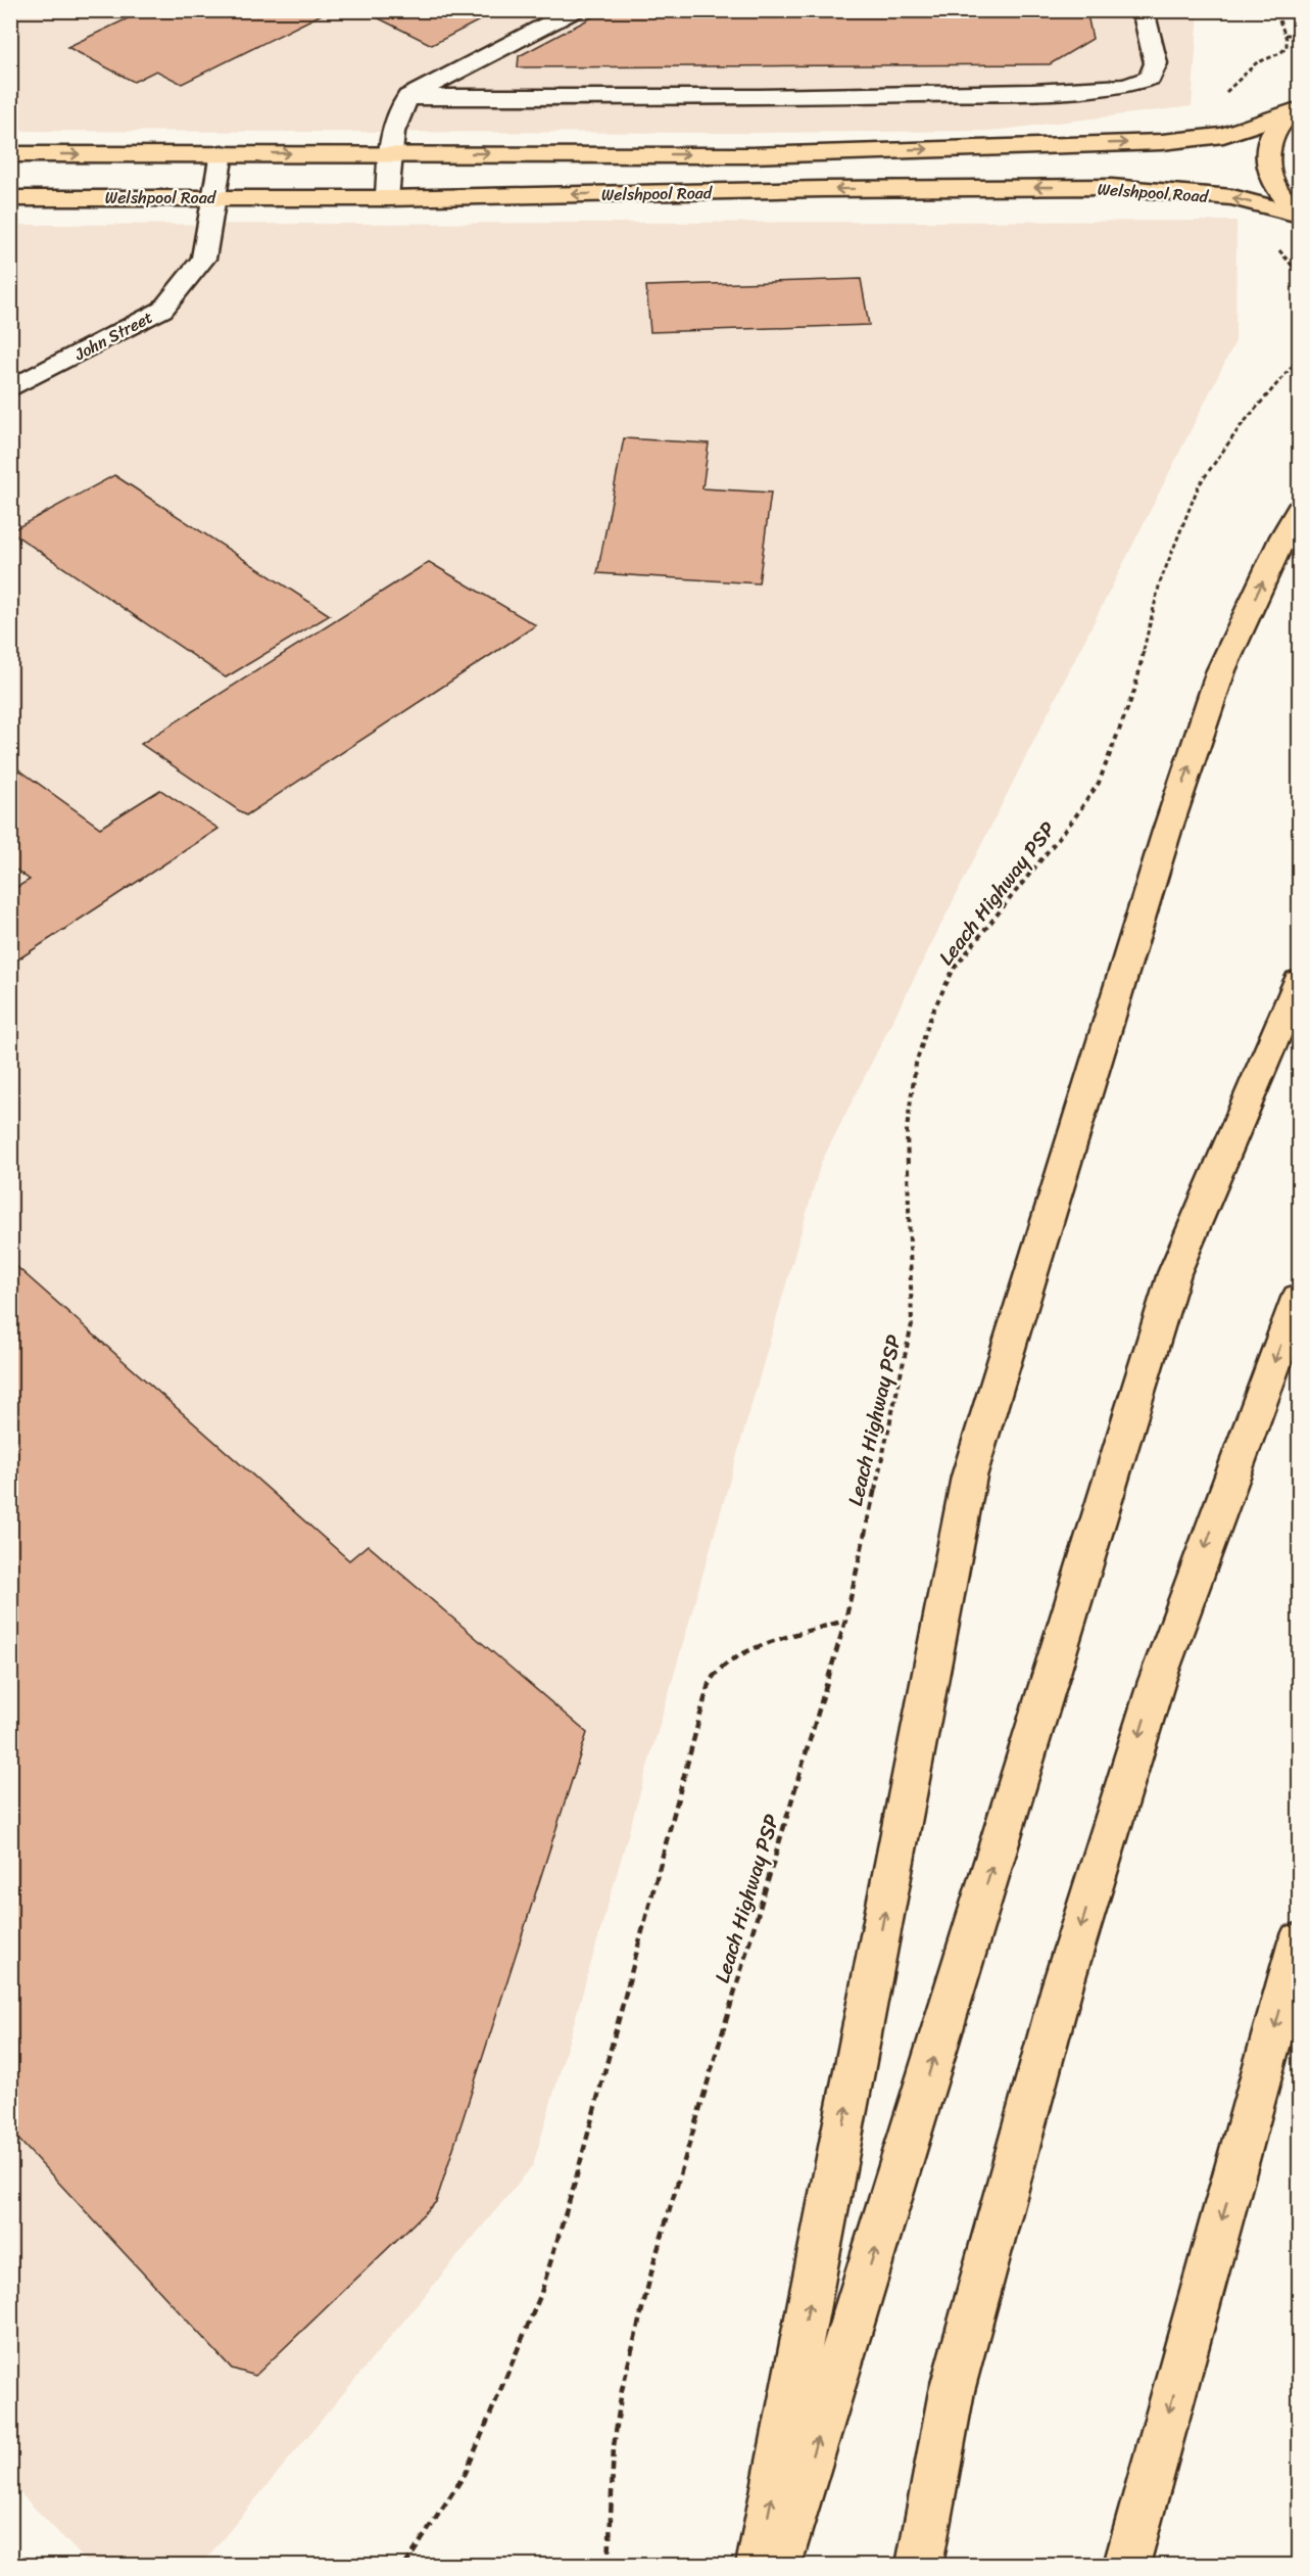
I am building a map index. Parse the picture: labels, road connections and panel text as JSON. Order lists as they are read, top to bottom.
{
  "streets": {
    "main road": ["Welshpool Road"],
    "street": ["John Street"],
    "path": ["Leach Highway PSP"]
  },
  "crossings": [
    ["Welshpool Road", "John Street"]
  ]
}
